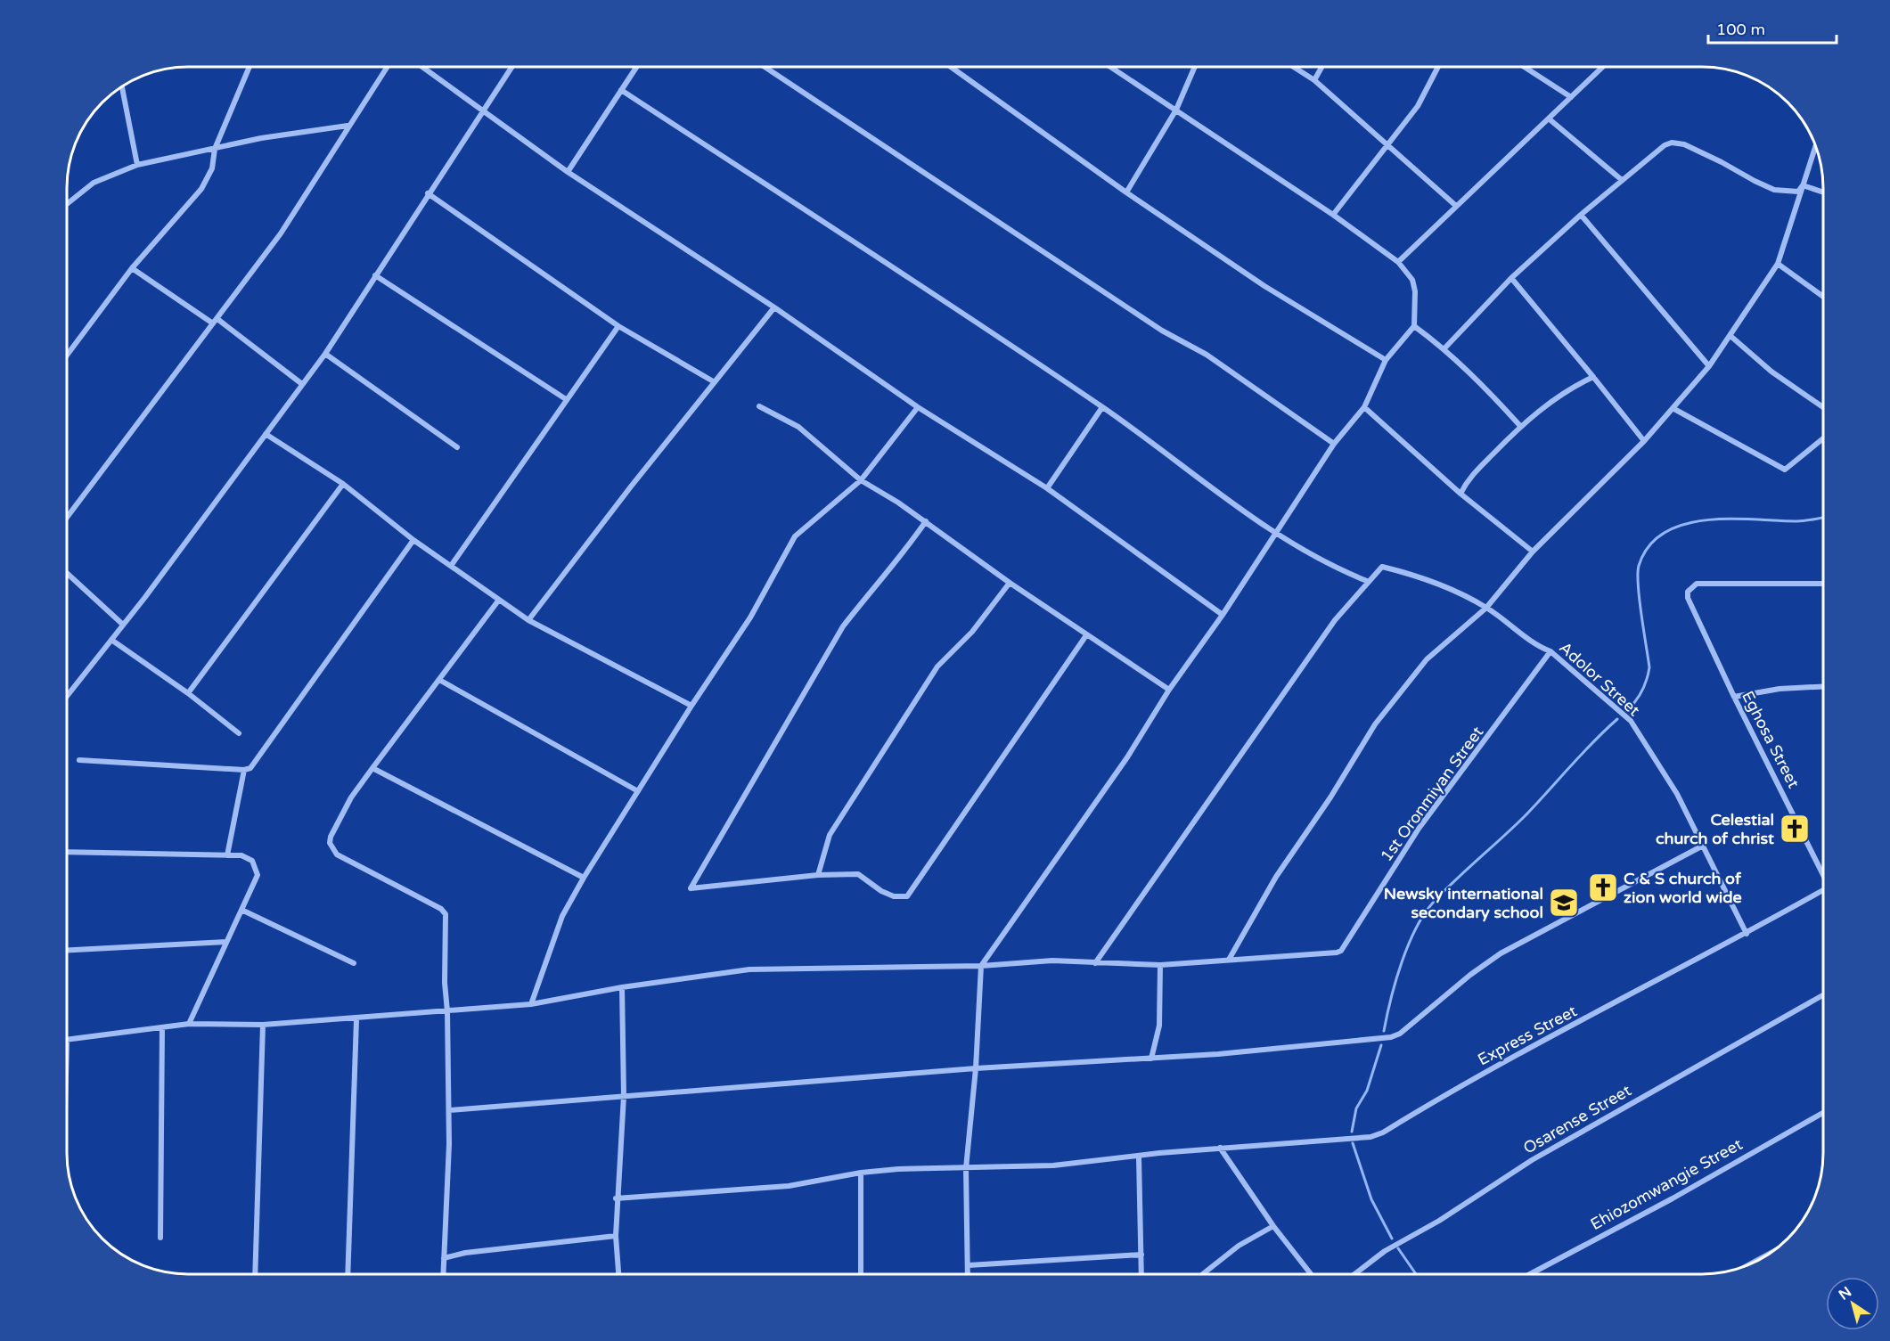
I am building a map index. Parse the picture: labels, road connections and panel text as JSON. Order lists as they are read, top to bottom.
{
  "streets": {
    "street": [
      "Adolor Street",
      "Eghosa Street",
      "1st Oronmiyan Street",
      "Express Street",
      "Osarense Street",
      "Ehiozomwangie Street"
    ]
  },
  "crossings": [
    ["Adolor Street", "1st Oronmiyan Street"],
    ["Adolor Street", "Express Street"]
  ],
  "places": {
    "church": ["Celestial church of christ", "C & S church of zion world wide"],
    "school or university": ["Newsky international secondary school"]
  },
  "scale_bar": "100 m",
  "north": "top left"
}
